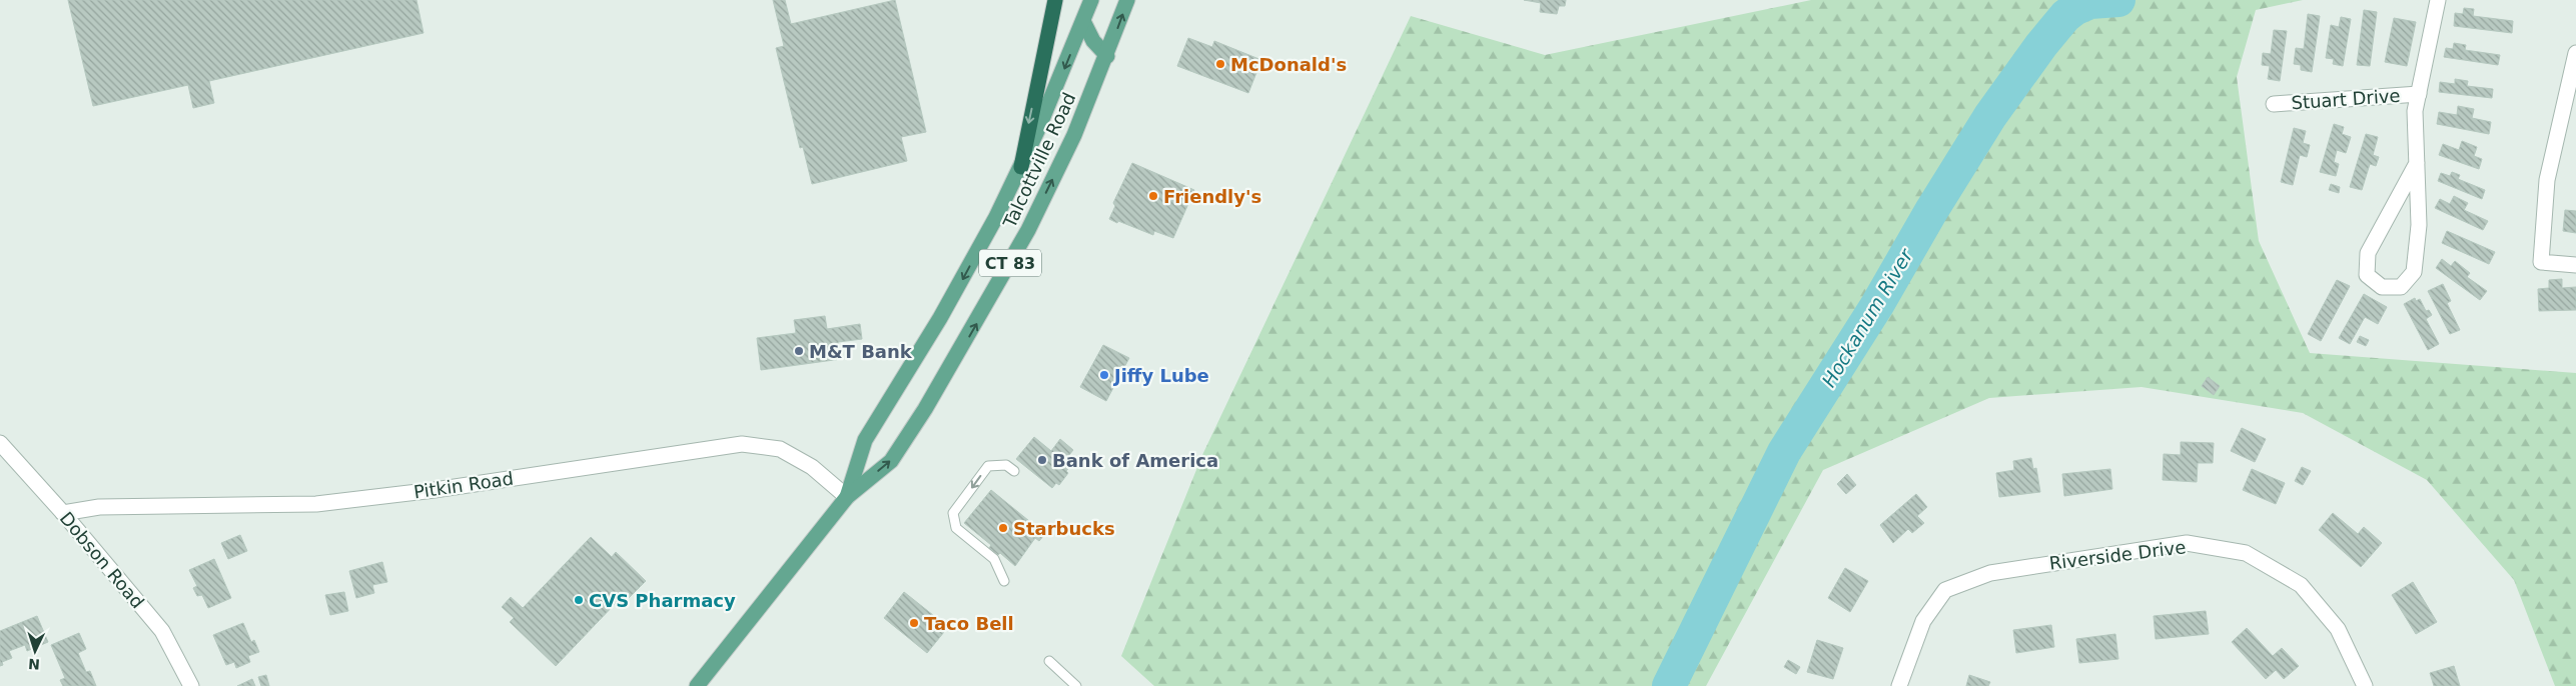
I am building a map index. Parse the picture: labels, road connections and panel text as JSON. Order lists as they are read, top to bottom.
{
  "streets": {
    "main road": ["Talcottville Road", "CT 83"],
    "street": [
      "Stuart Drive",
      "Pitkin Road",
      "Riverside Drive",
      "Dobson Road"
    ]
  },
  "crossings": [
    ["Talcottville Road", "Pitkin Road"],
    ["Pitkin Road", "Dobson Road"]
  ],
  "water": ["Hockanum River"],
  "places": [
    "McDonald's",
    "Friendly's",
    "M&T Bank",
    "Jiffy Lube",
    "Bank of America",
    "Starbucks",
    "CVS Pharmacy",
    "Taco Bell"
  ],
  "north": "bottom"
}
